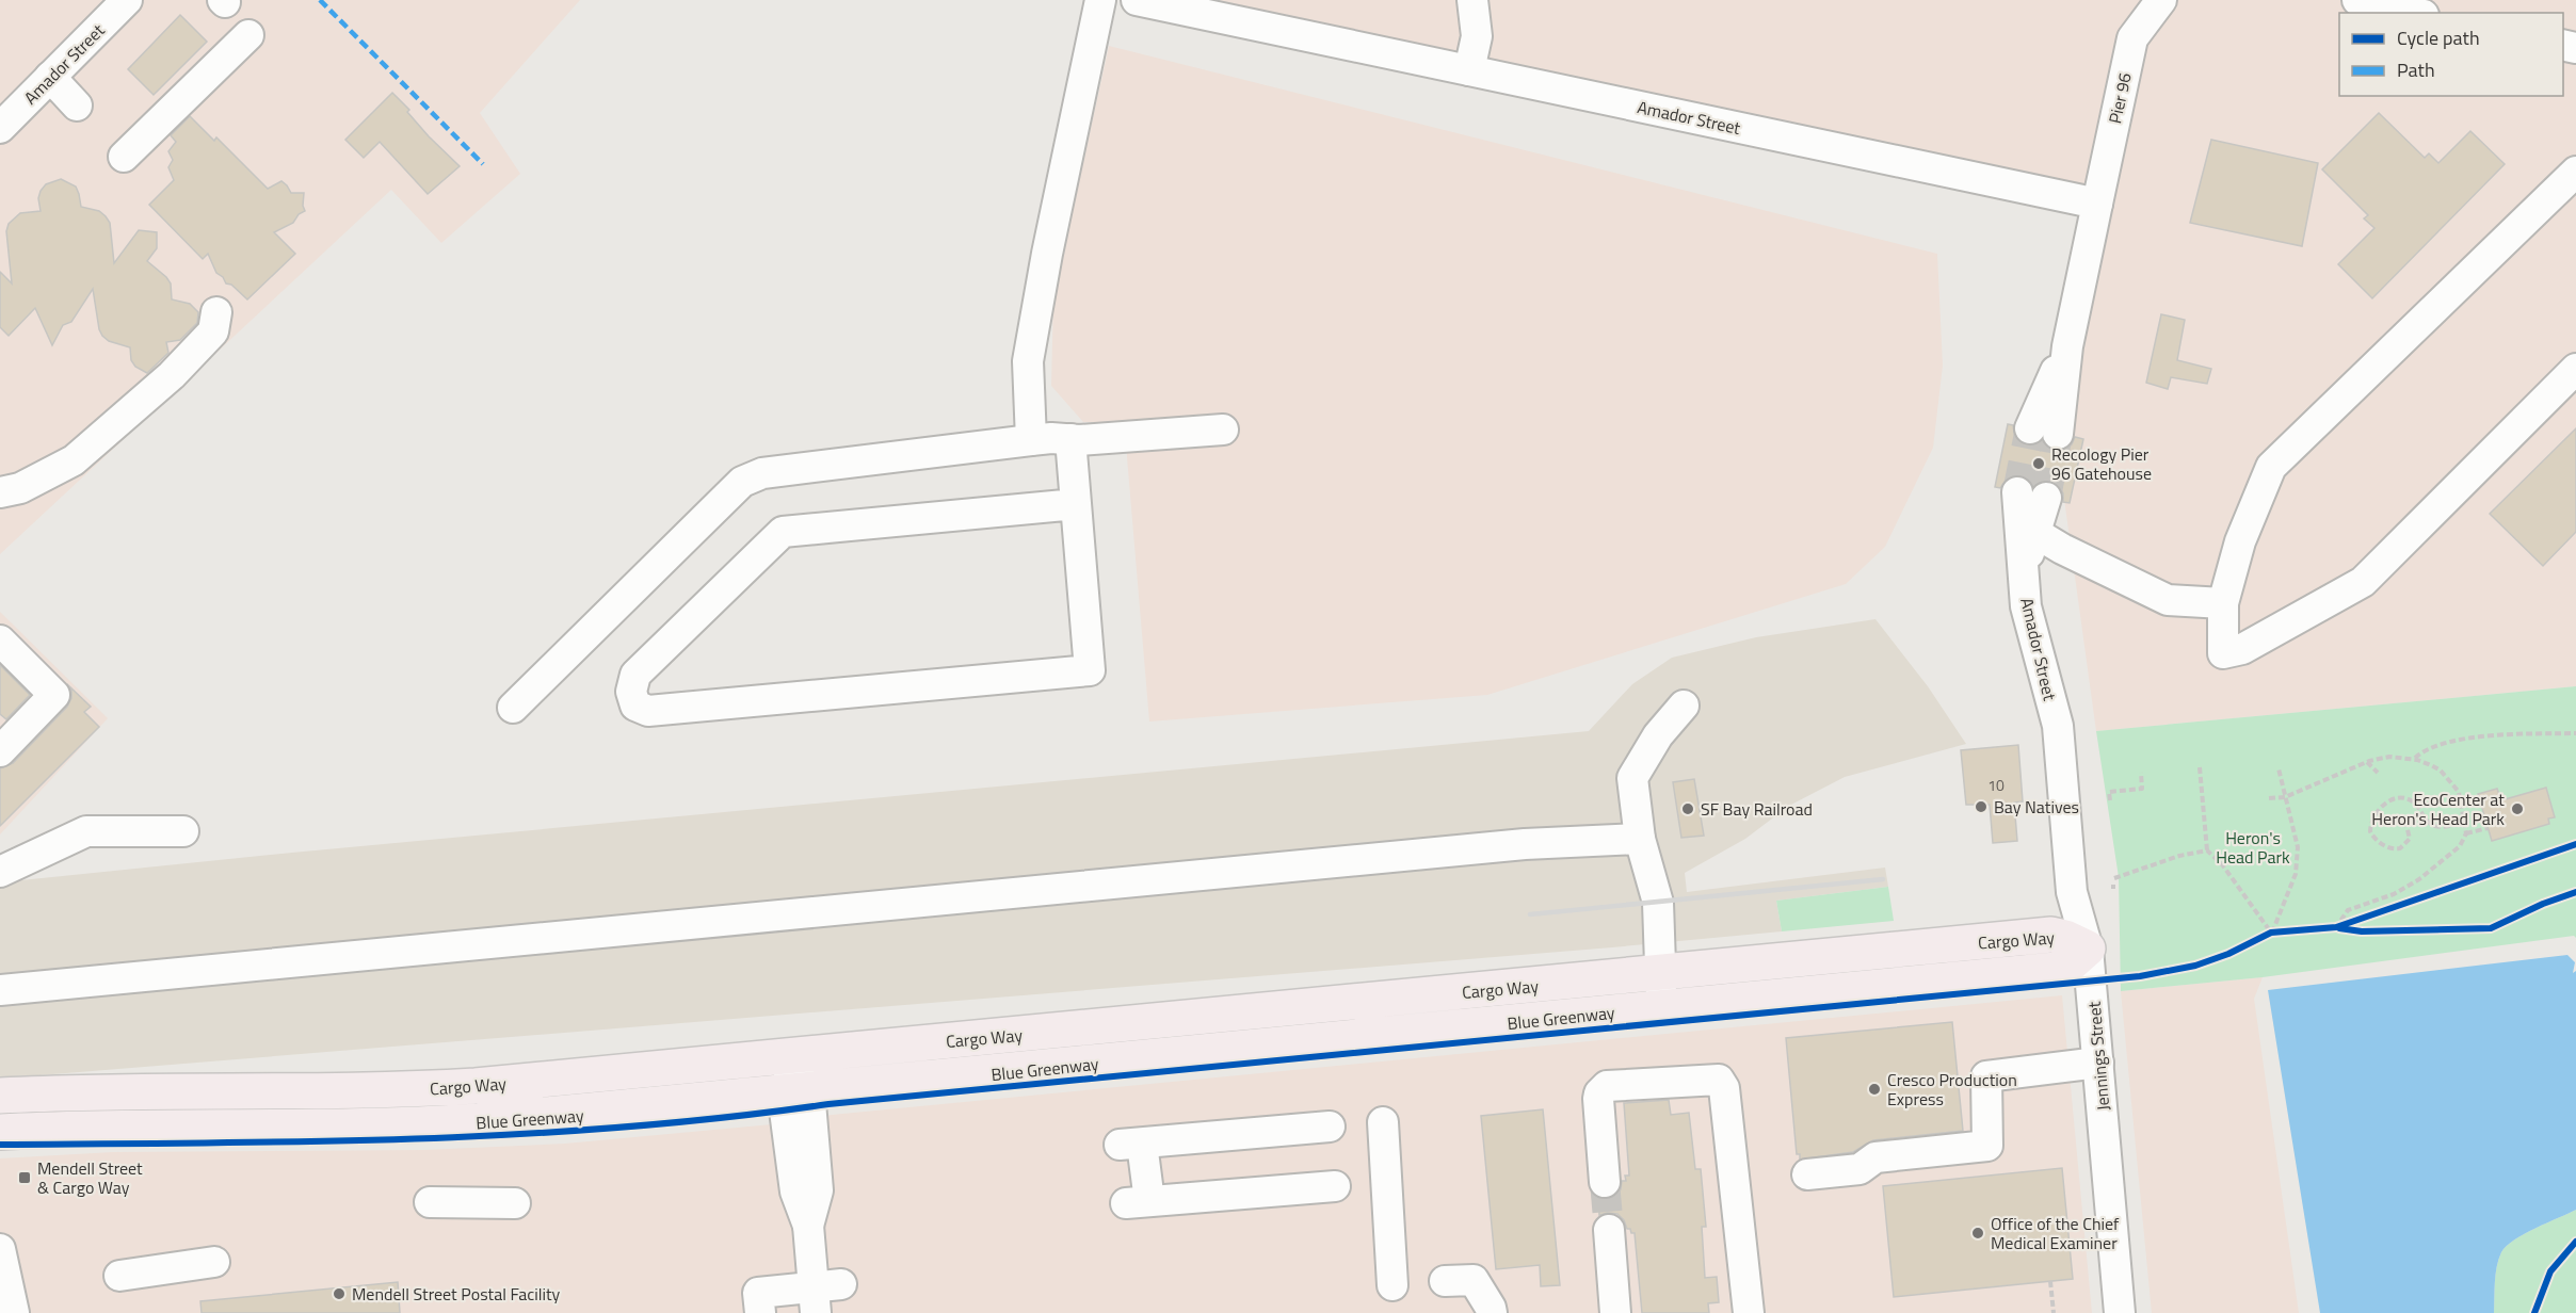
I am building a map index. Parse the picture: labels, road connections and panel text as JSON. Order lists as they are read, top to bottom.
{
  "streets": {
    "main road": ["Cargo Way"],
    "street": ["Amador Street", "Pier 96", "Jennings Street"],
    "cycle path": ["Blue Greenway"]
  },
  "crossings": [
    ["Amador Street", "Pier 96"],
    ["Amador Street", "Jennings Street"],
    ["Cargo Way", "Jennings Street"]
  ],
  "parks": ["Heron's Head Park"],
  "places": {
    "other": [
      "Recology Pier 96 Gatehouse",
      "Bay Natives",
      "SF Bay Railroad",
      "EcoCenter at Heron's Head Park",
      "Cresco Production Express",
      "Office of the Chief Medical Examiner",
      "Mendell Street Postal Facility"
    ],
    "transit": ["Mendell Street & Cargo Way"]
  },
  "house_numbers": ["10"],
  "legend": ["Cycle path", "Path"]
}
